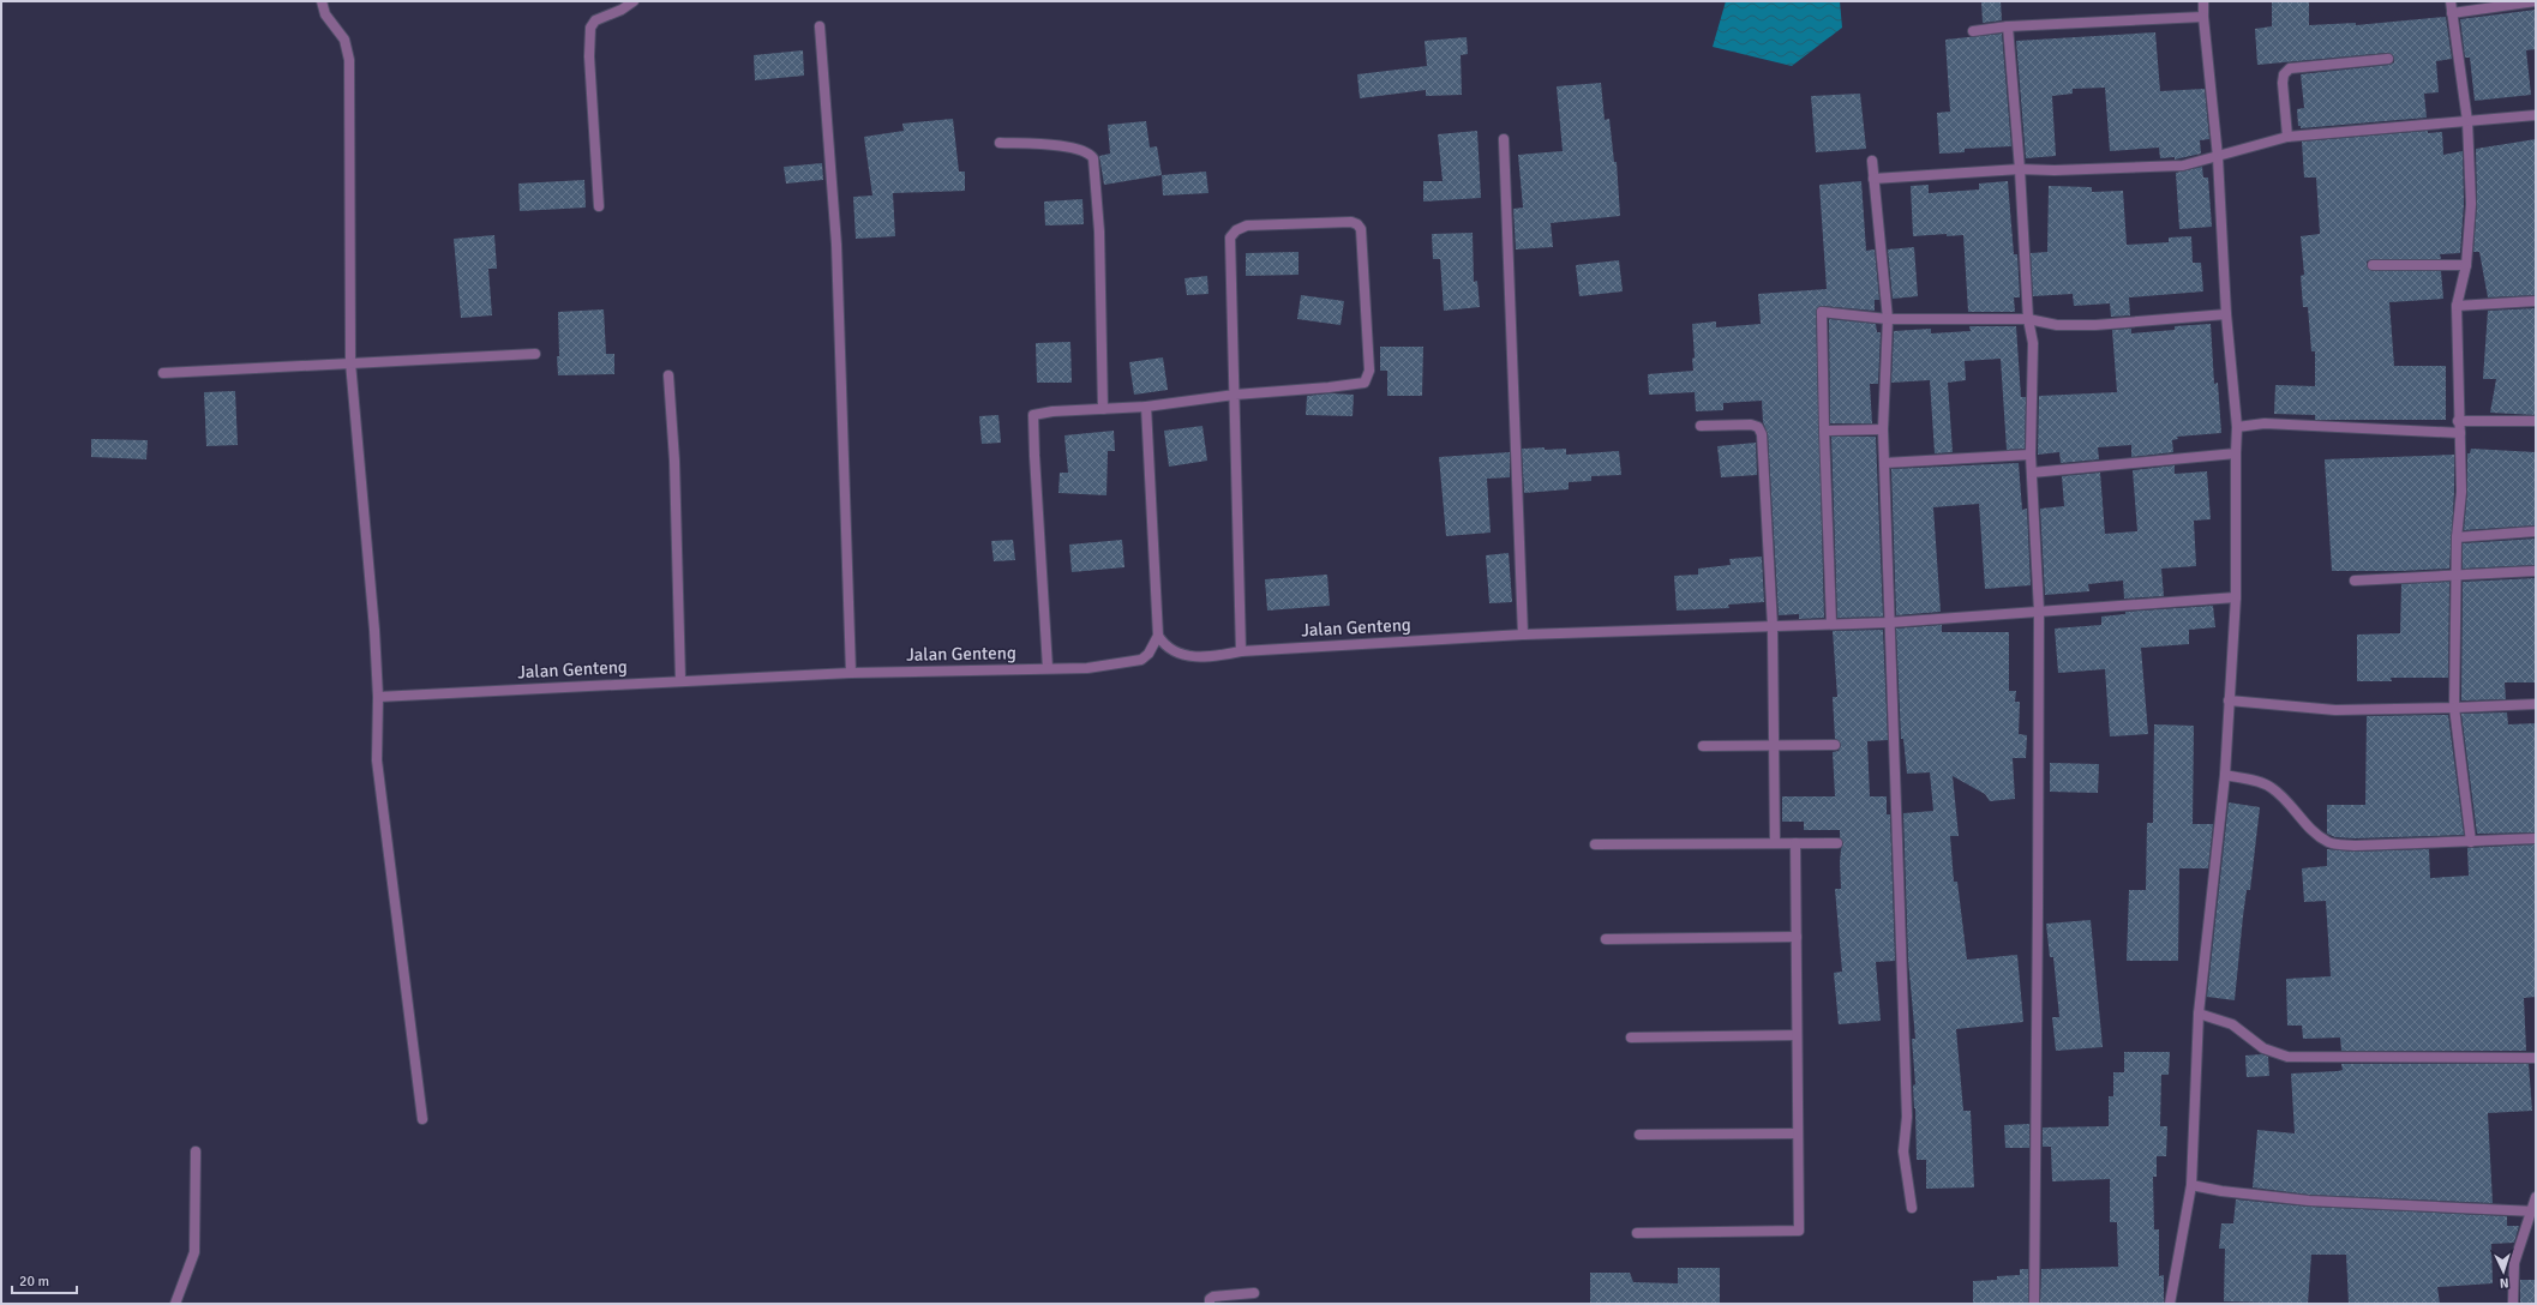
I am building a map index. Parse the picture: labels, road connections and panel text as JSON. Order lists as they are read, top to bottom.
{
  "streets": {
    "street": ["Jalan Genteng"]
  },
  "scale_bar": "20 m",
  "north": "bottom"
}
